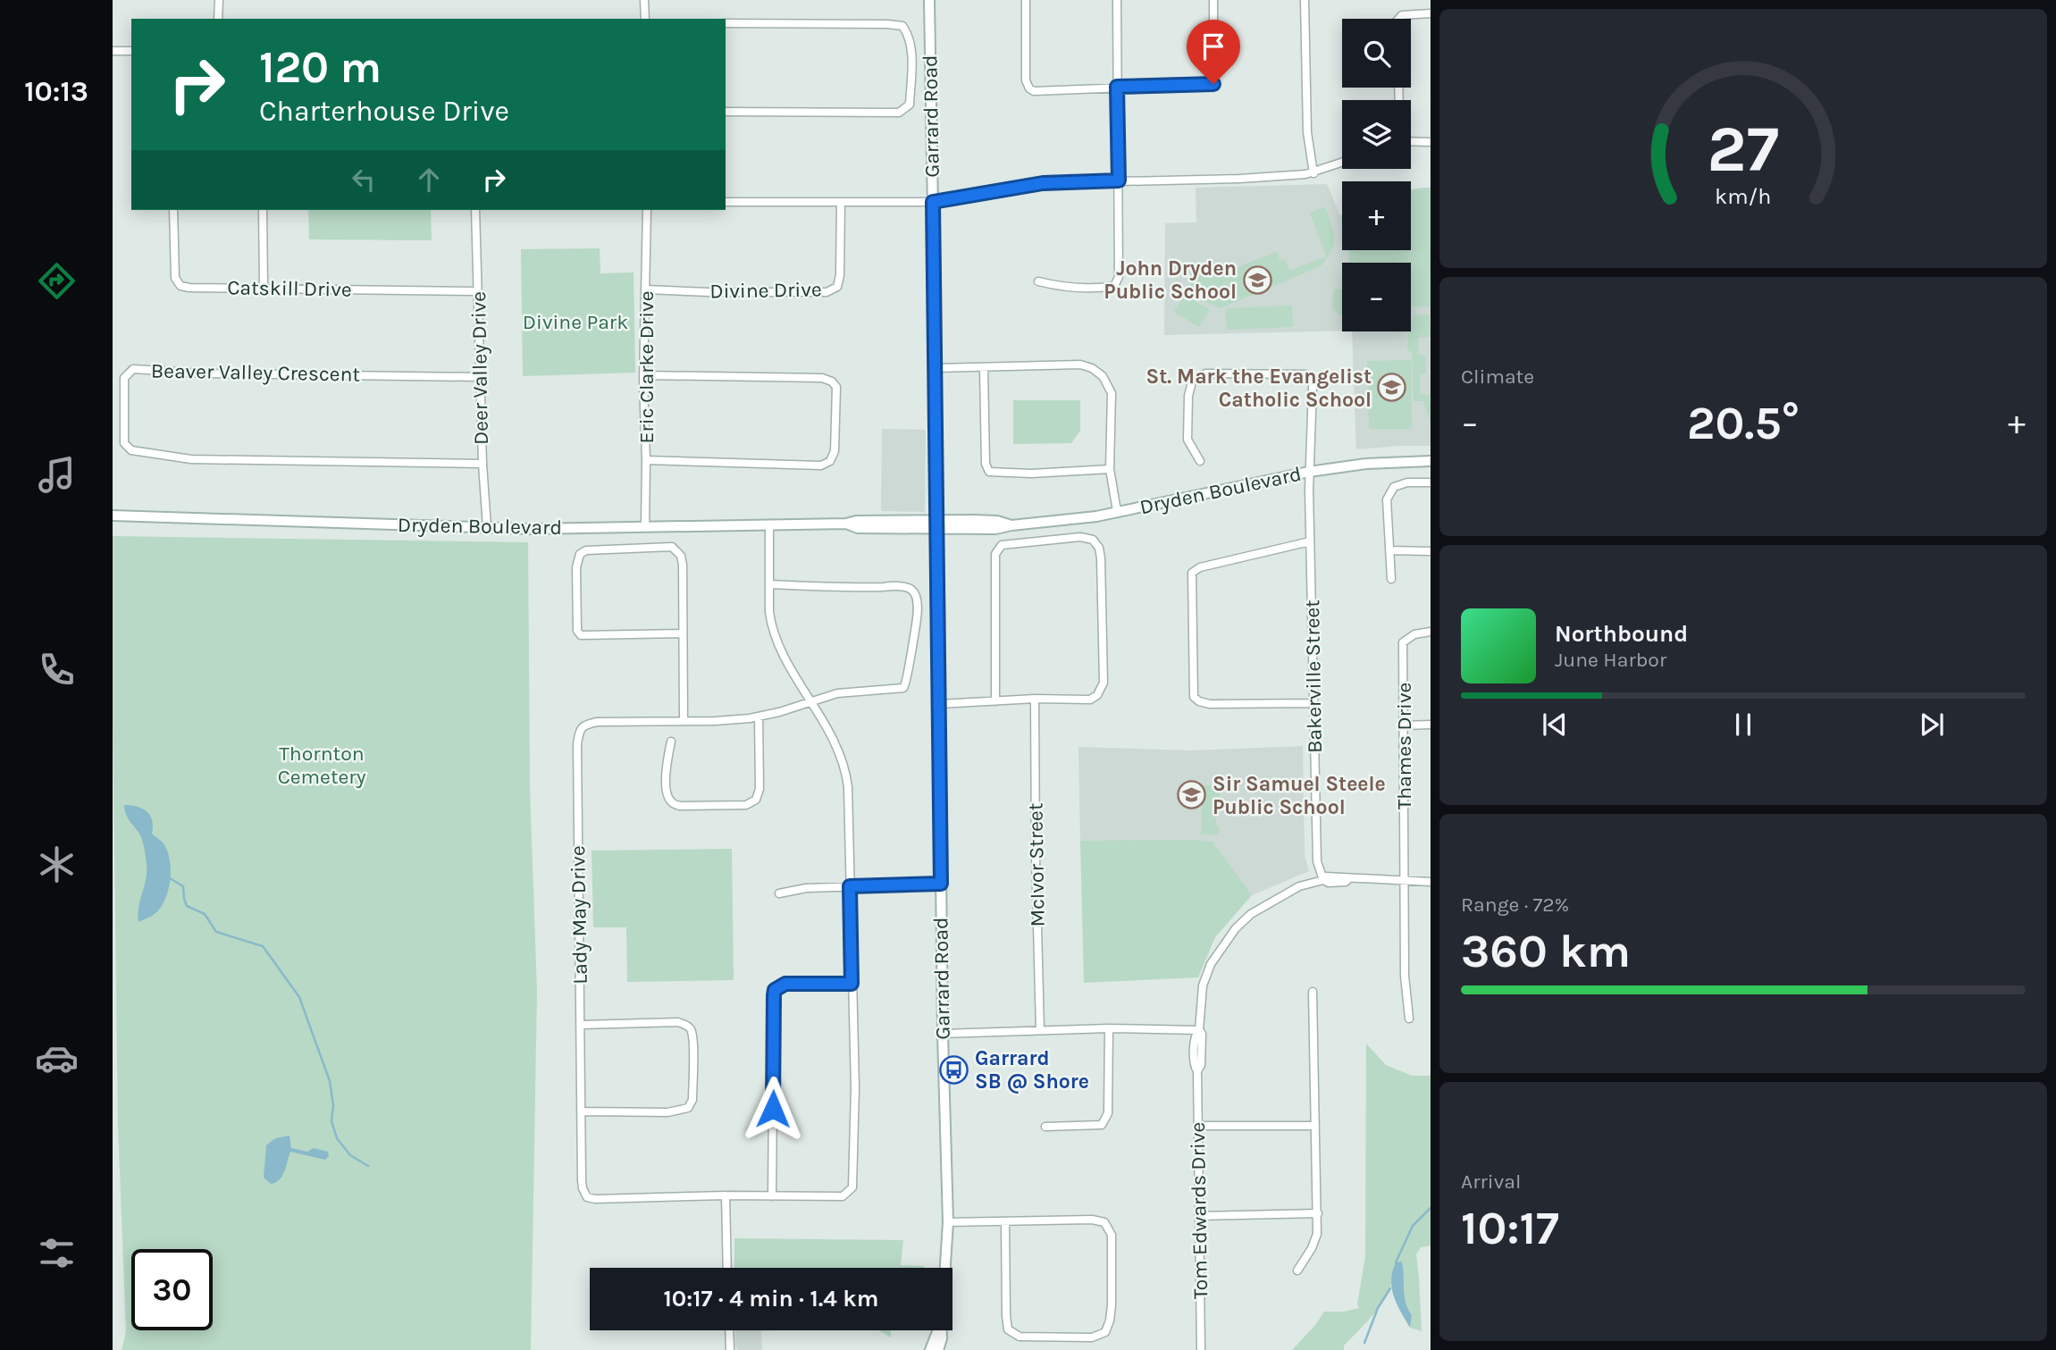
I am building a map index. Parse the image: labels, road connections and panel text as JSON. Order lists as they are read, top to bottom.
{
  "streets": {
    "street": [
      "Garrard Road",
      "Catskill Drive",
      "Divine Drive",
      "Eric Clarke Drive",
      "Deer Valley Drive",
      "Beaver Valley Crescent",
      "Dryden Boulevard",
      "Bakerville Street",
      "Thames Drive",
      "McIvor Street",
      "Lady May Drive",
      "Tom Edwards Drive"
    ]
  },
  "crossings": [
    ["Garrard Road", "Dryden Boulevard"],
    ["Catskill Drive", "Deer Valley Drive"],
    ["Divine Drive", "Eric Clarke Drive"],
    ["Eric Clarke Drive", "Dryden Boulevard"],
    ["Deer Valley Drive", "Beaver Valley Crescent"],
    ["Deer Valley Drive", "Dryden Boulevard"],
    ["Dryden Boulevard", "Bakerville Street"],
    ["Bakerville Street", "Tom Edwards Drive"],
    ["Thames Drive", "Tom Edwards Drive"]
  ],
  "parks": ["Divine Park", "Thornton Cemetery"],
  "places": {
    "school or university": ["John Dryden Public School", "St. Mark the Evangelist Catholic School", "Sir Samuel Steele Public School"],
    "bus stop": ["Garrard SB @ Shore"]
  },
  "page": {
    "tabs": "10:13",
    "map_buttons": ["+", "−"],
    "turn": ["120 m", "Charterhouse Drive"],
    "tile": [
      "Climate",
      ["Range · 72%", "360 km"],
      ["Arrival", "10:17"]
    ],
    "heat": ["−", "20.5°", "+"],
    "song": ["Northbound", "June Harbor"],
    "limit": "30",
    "trip": "10:17 · 4 min · 1.4 km",
    "gauge": ["27", "km/h"]
  }
}
